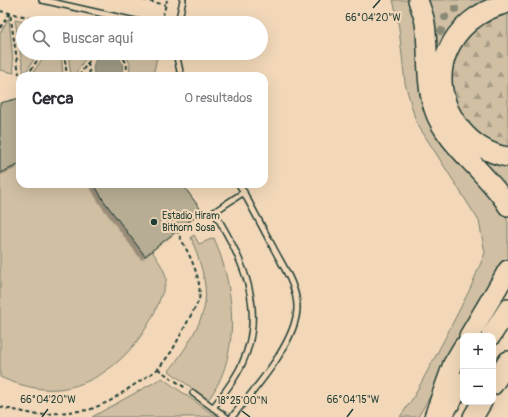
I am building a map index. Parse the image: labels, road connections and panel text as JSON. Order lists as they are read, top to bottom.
{
  "places": ["Estadio Hiram Bithorn Sosa"],
  "page": {
    "search": "Buscar aquí",
    "heading": ["Cerca", "0 resultados"],
    "map_buttons": ["+", "−"]
  },
  "coordinates": ["66°04'20\"W", "66°04'15\"W", "18°25'00\"N"]
}
